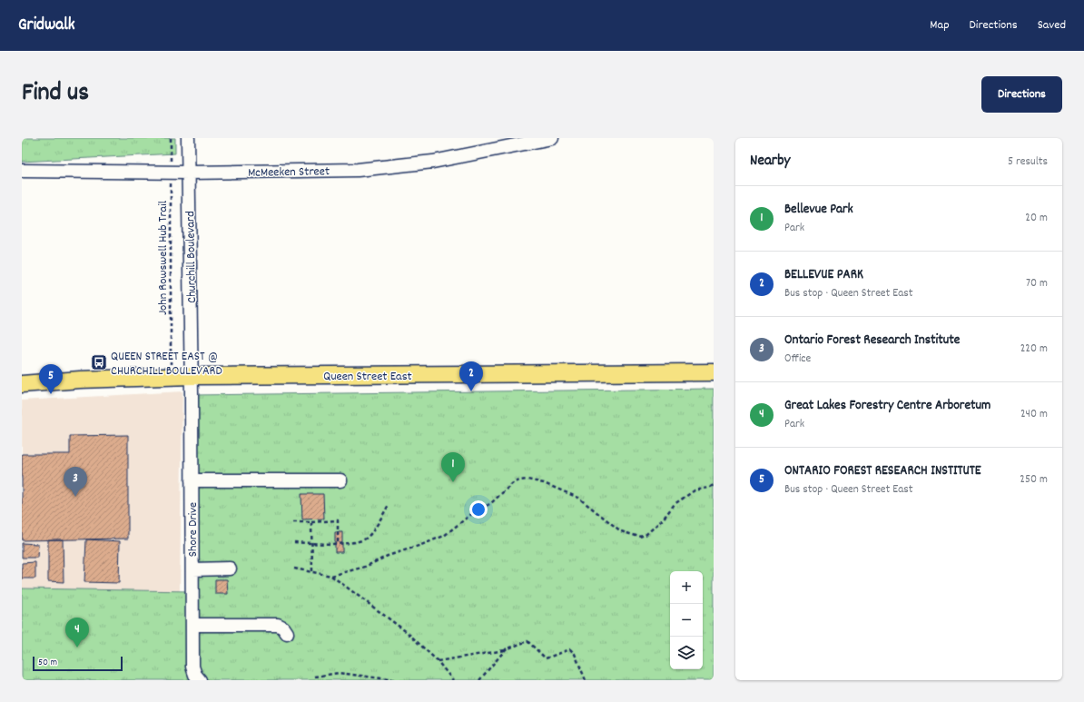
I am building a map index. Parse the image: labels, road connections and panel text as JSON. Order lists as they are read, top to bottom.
{
  "streets": {
    "main road": ["Queen Street East"],
    "street": ["McMeeken Street", "Churchill Boulevard", "Shore Drive"],
    "path": ["John Rowswell Hub Trail"]
  },
  "crossings": [
    ["McMeeken Street", "Churchill Boulevard"],
    ["McMeeken Street", "John Rowswell Hub Trail"],
    ["Churchill Boulevard", "Queen Street East"],
    ["Churchill Boulevard", "Shore Drive"],
    ["John Rowswell Hub Trail", "Queen Street East"],
    ["Queen Street East", "Shore Drive"]
  ],
  "places": {
    "bus stop": ["QUEEN STREET EAST @ CHURCHILL BOULEVARD"]
  },
  "scale_bar": "50 m",
  "page": {
    "header": "Gridwalk",
    "nav": ["Map", "Directions", "Saved"],
    "title": "Find us",
    "buttons": "Directions",
    "heading": ["Nearby", "5 results"],
    "list": [
      {
        "mark": "1",
        "name": "Bellevue Park",
        "note": "Park",
        "value": "20 m"
      },
      {
        "mark": "2",
        "name": "BELLEVUE PARK",
        "note": "Bus stop · Queen Street East",
        "value": "70 m"
      },
      {
        "mark": "3",
        "name": "Ontario Forest Research Institute",
        "note": "Office",
        "value": "220 m"
      },
      {
        "mark": "4",
        "name": "Great Lakes Forestry Centre Arboretum",
        "note": "Park",
        "value": "240 m"
      },
      {
        "mark": "5",
        "name": "ONTARIO FOREST RESEARCH INSTITUTE",
        "note": "Bus stop · Queen Street East",
        "value": "250 m"
      }
    ],
    "pins": [
      "2",
      "5",
      "1",
      "3",
      "4"
    ],
    "map_buttons": ["+", "−"],
    "scale": "50 m"
  }
}
